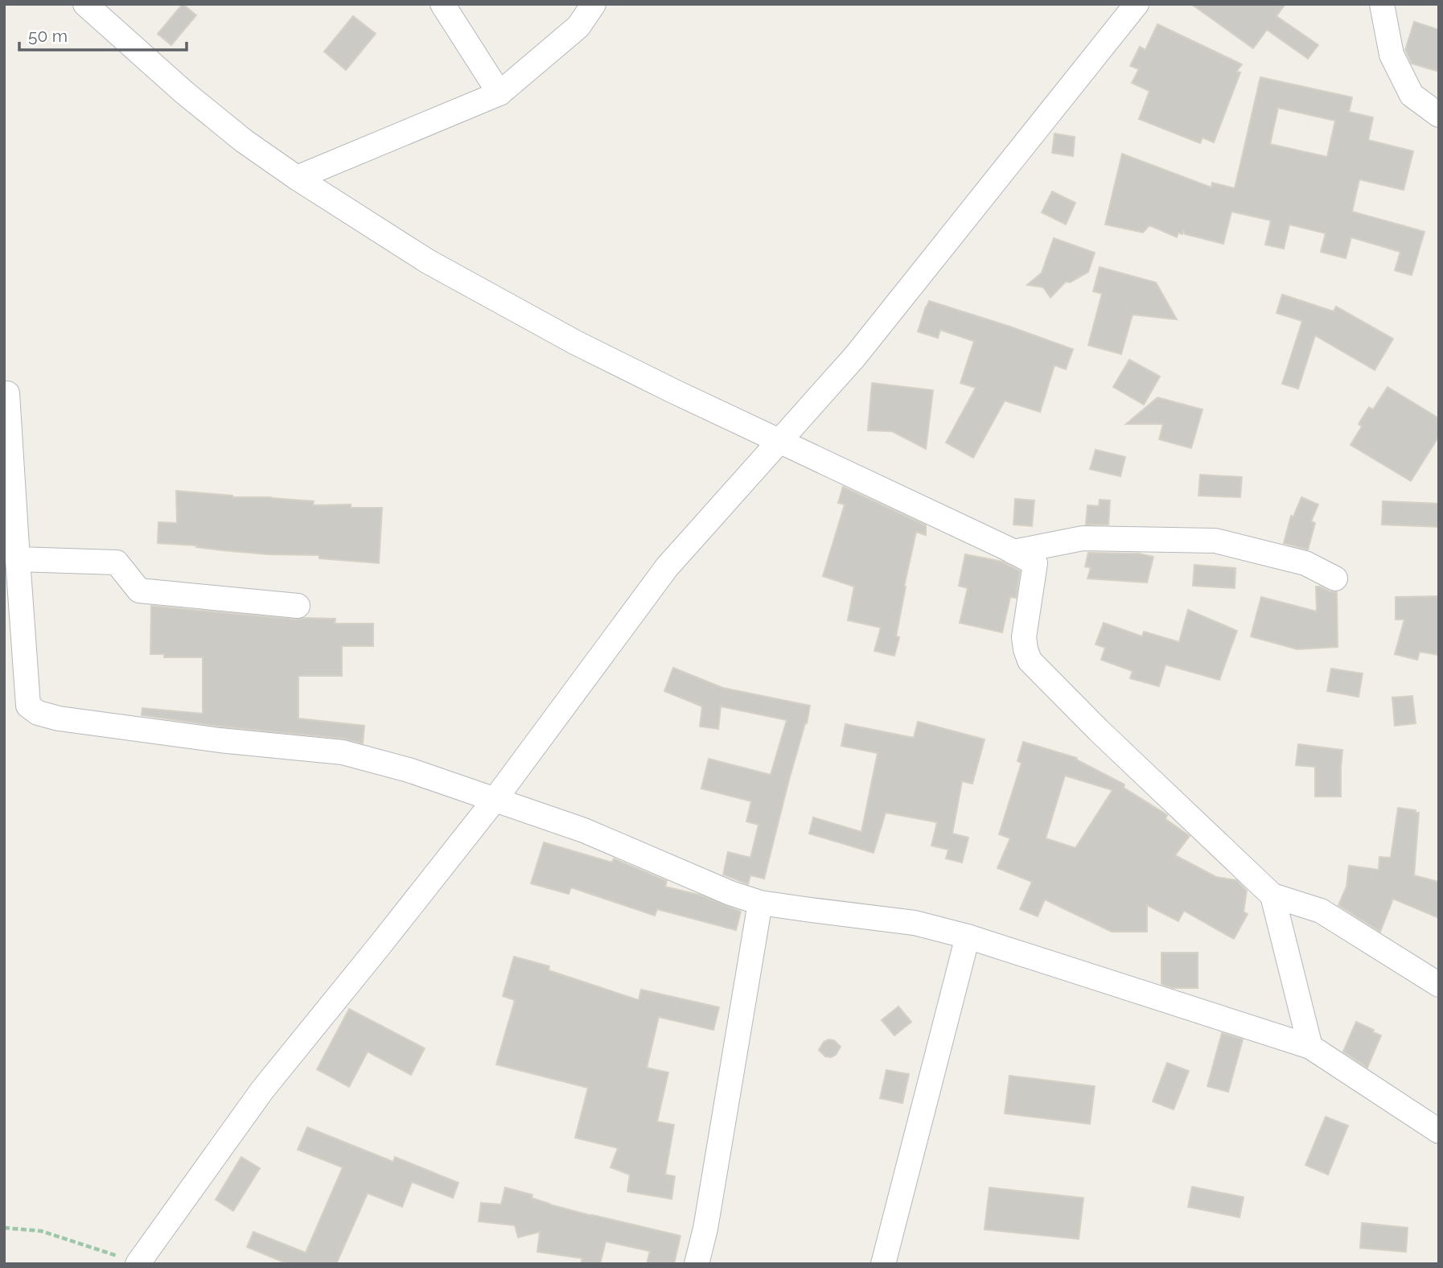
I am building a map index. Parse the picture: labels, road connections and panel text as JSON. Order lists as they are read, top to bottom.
{
  "scale_bar": "50 m"
}
